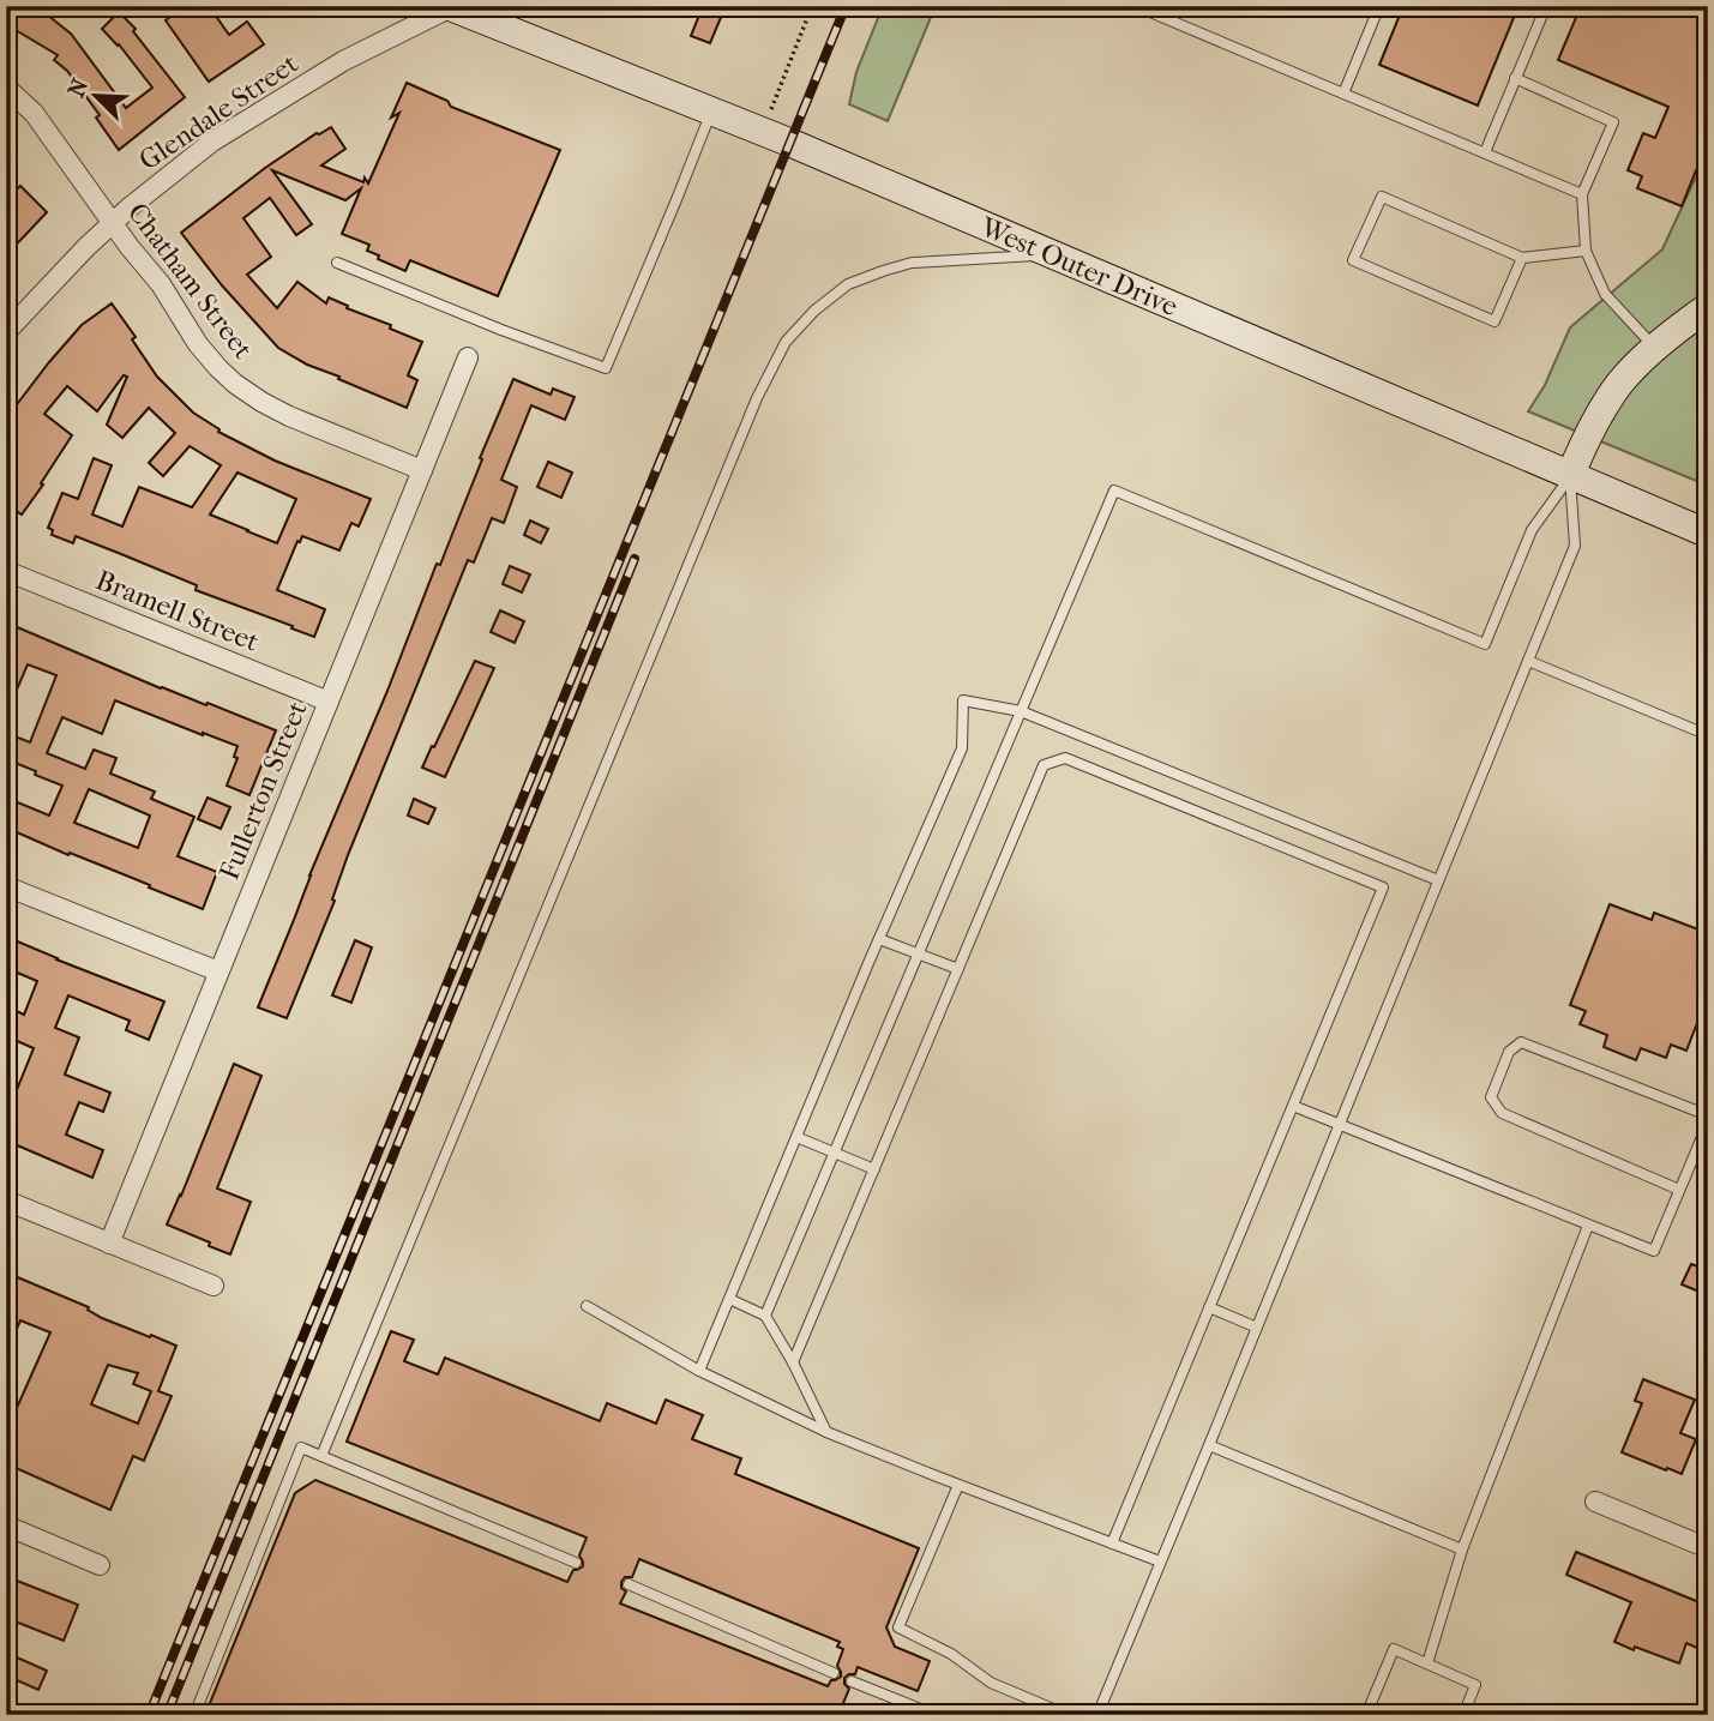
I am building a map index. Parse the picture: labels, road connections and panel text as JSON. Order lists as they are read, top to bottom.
{
  "streets": {
    "main road": ["West Outer Drive"],
    "street": [
      "Glendale Street",
      "Chatham Street",
      "Bramell Street",
      "Fullerton Street"
    ]
  },
  "crossings": [
    ["Glendale Street", "West Outer Drive"],
    ["Glendale Street", "Chatham Street"],
    ["Chatham Street", "Fullerton Street"],
    ["Bramell Street", "Fullerton Street"]
  ],
  "north": "top left"
}
